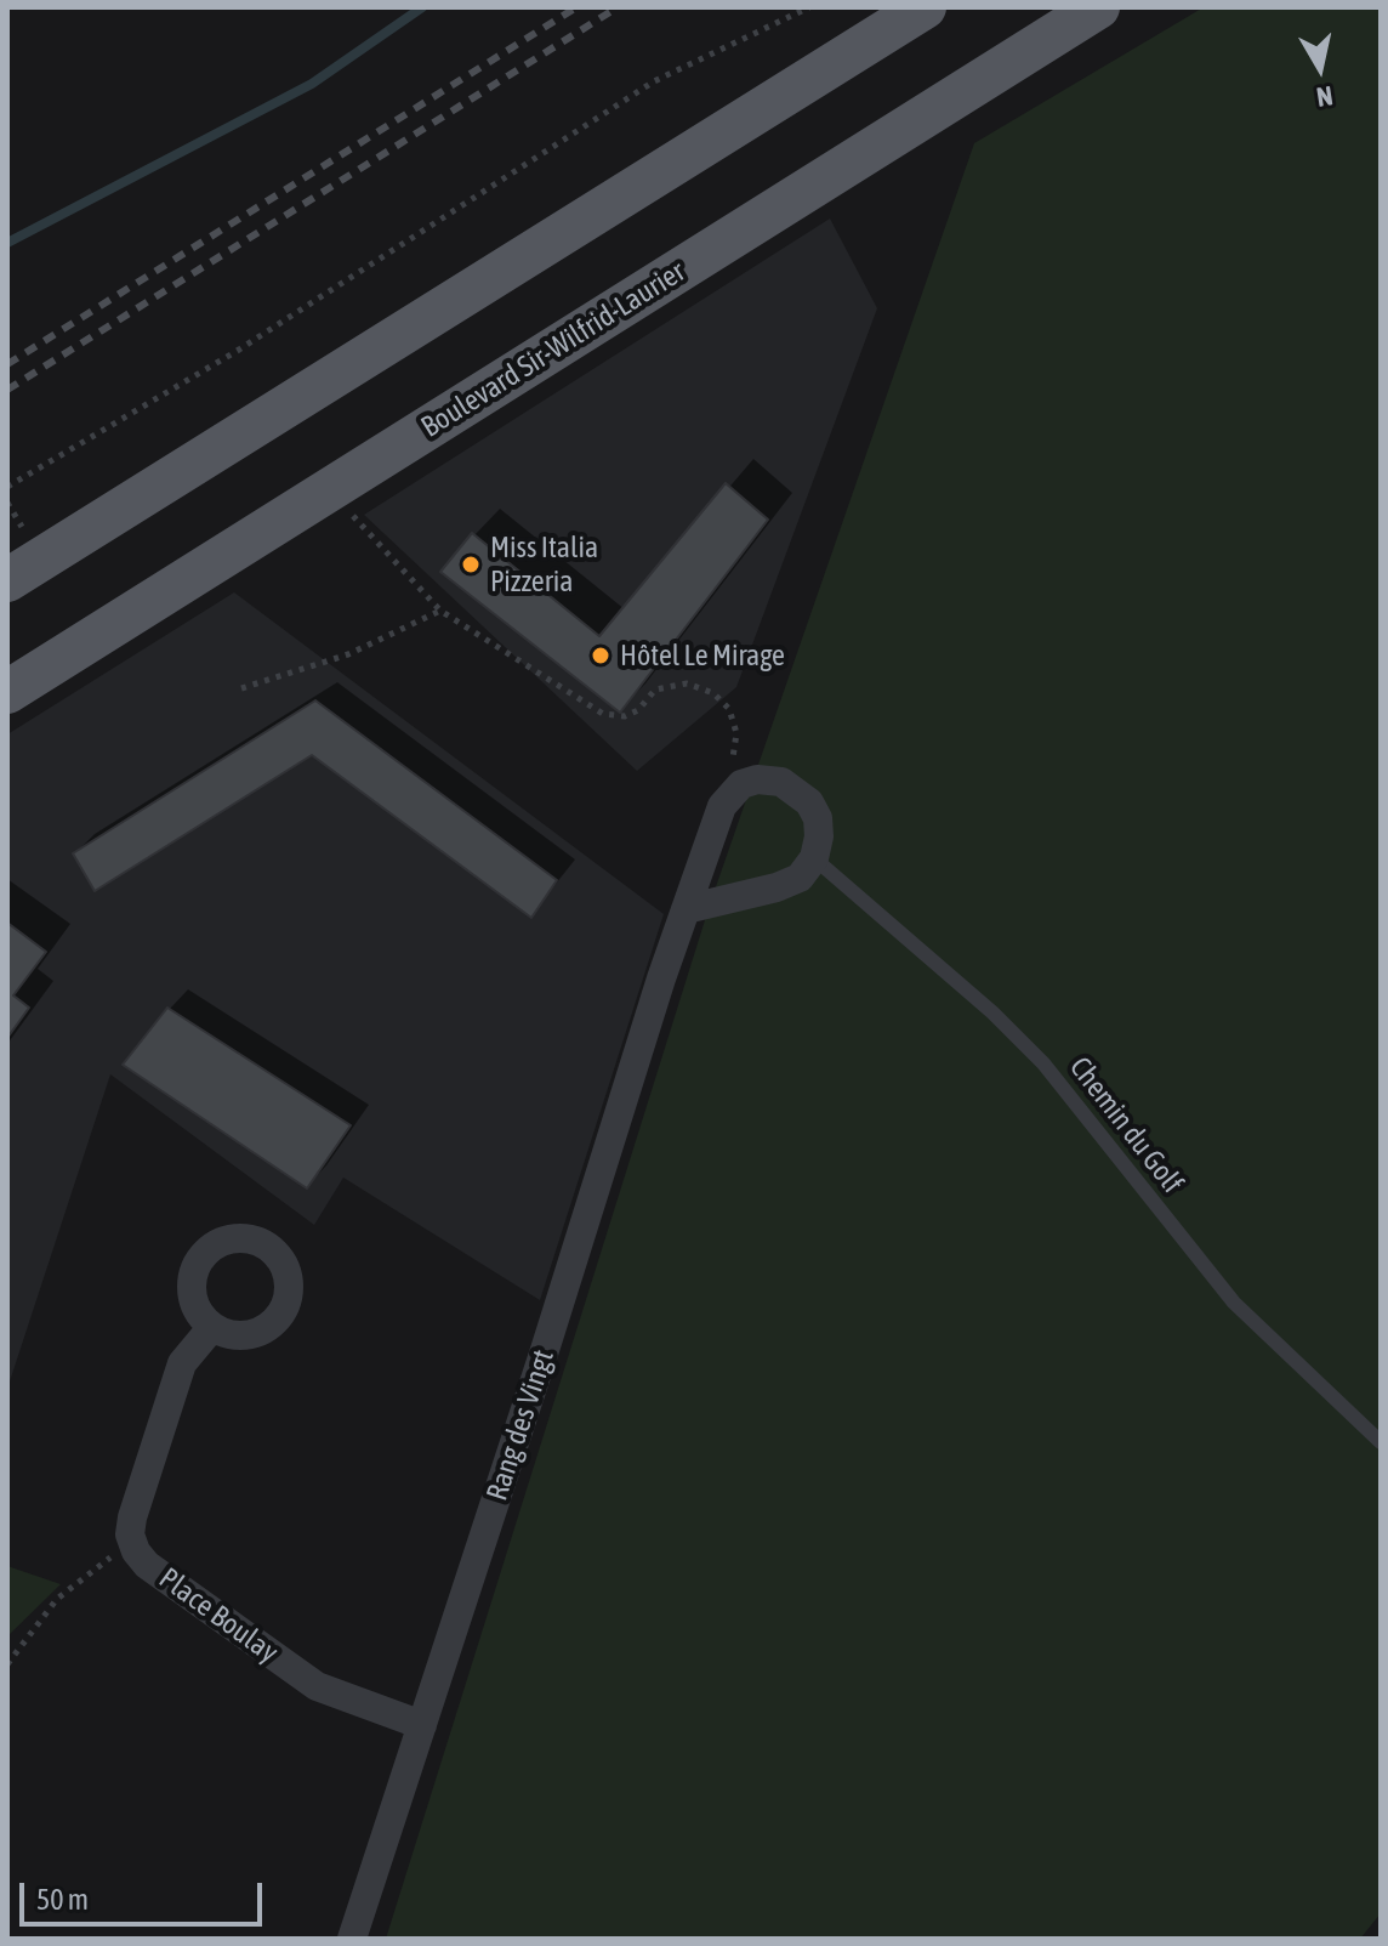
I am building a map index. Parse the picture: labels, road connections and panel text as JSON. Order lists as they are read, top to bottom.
{
  "streets": {
    "main road": ["Boulevard Sir-Wilfrid-Laurier"],
    "street": ["Rang des Vingt", "Place Boulay"],
    "lane": ["Chemin du Golf"]
  },
  "crossings": [
    ["Rang des Vingt", "Place Boulay"]
  ],
  "places": ["Miss Italia Pizzeria", "Hôtel Le Mirage"],
  "scale_bar": "50 m",
  "north": "bottom"
}
